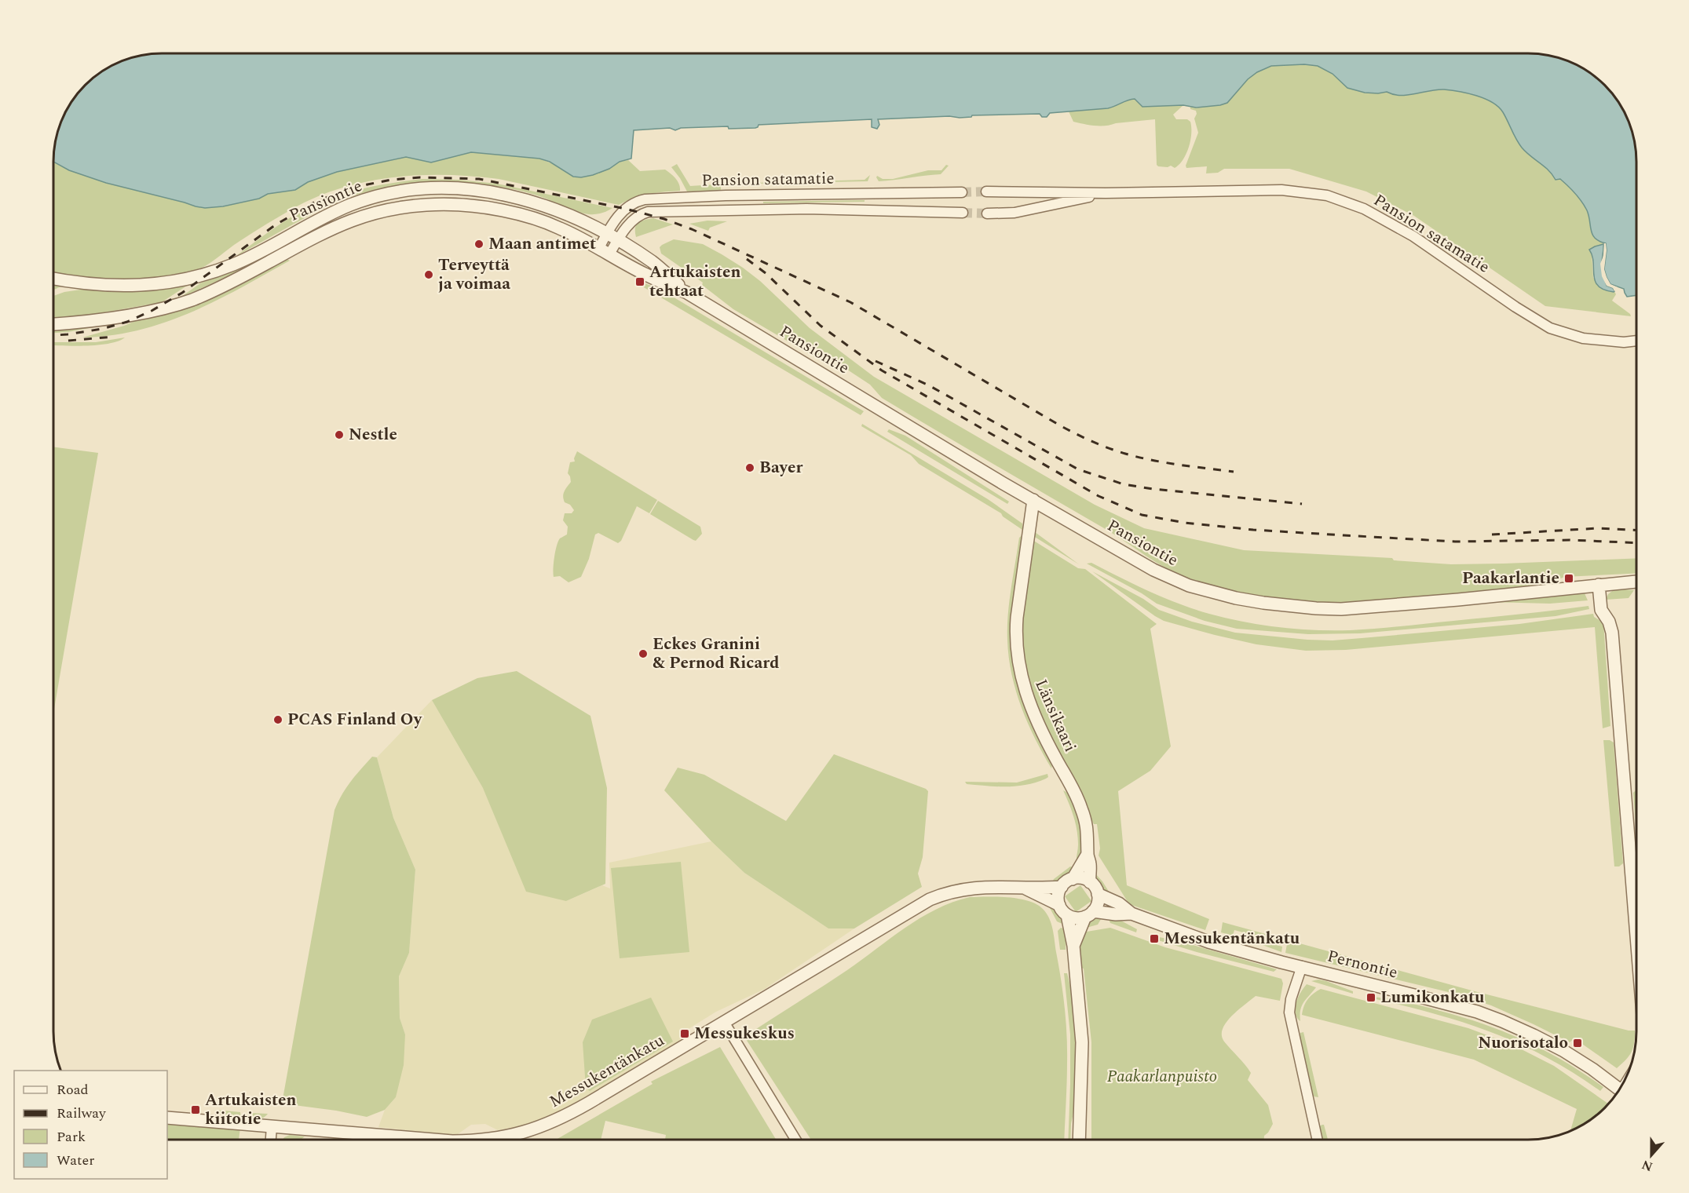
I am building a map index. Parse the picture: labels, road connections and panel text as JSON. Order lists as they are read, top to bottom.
{
  "streets": {
    "street": [
      "Pansion satamatie",
      "Pansiontie",
      "Länsikaari",
      "Pernontie",
      "Messukentänkatu"
    ]
  },
  "crossings": [
    ["Pansion satamatie", "Pansiontie"],
    ["Pansiontie", "Länsikaari"],
    ["Länsikaari", "Pernontie"],
    ["Länsikaari", "Messukentänkatu"],
    ["Pernontie", "Messukentänkatu"]
  ],
  "parks": ["Paakarlanpuisto"],
  "places": {
    "other": [
      "Maan antimet",
      "Terveyttä ja voimaa",
      "Nestle",
      "Bayer",
      "Eckes Granini & Pernod Ricard",
      "PCAS Finland Oy"
    ],
    "transit": [
      "Artukaisten tehtaat",
      "Paakarlantie",
      "Messukentänkatu",
      "Lumikonkatu",
      "Messukeskus",
      "Nuorisotalo",
      "Artukaisten kiitotie"
    ]
  },
  "legend": [
    "Road",
    "Railway",
    "Park",
    "Water"
  ],
  "north": "bottom"
}
